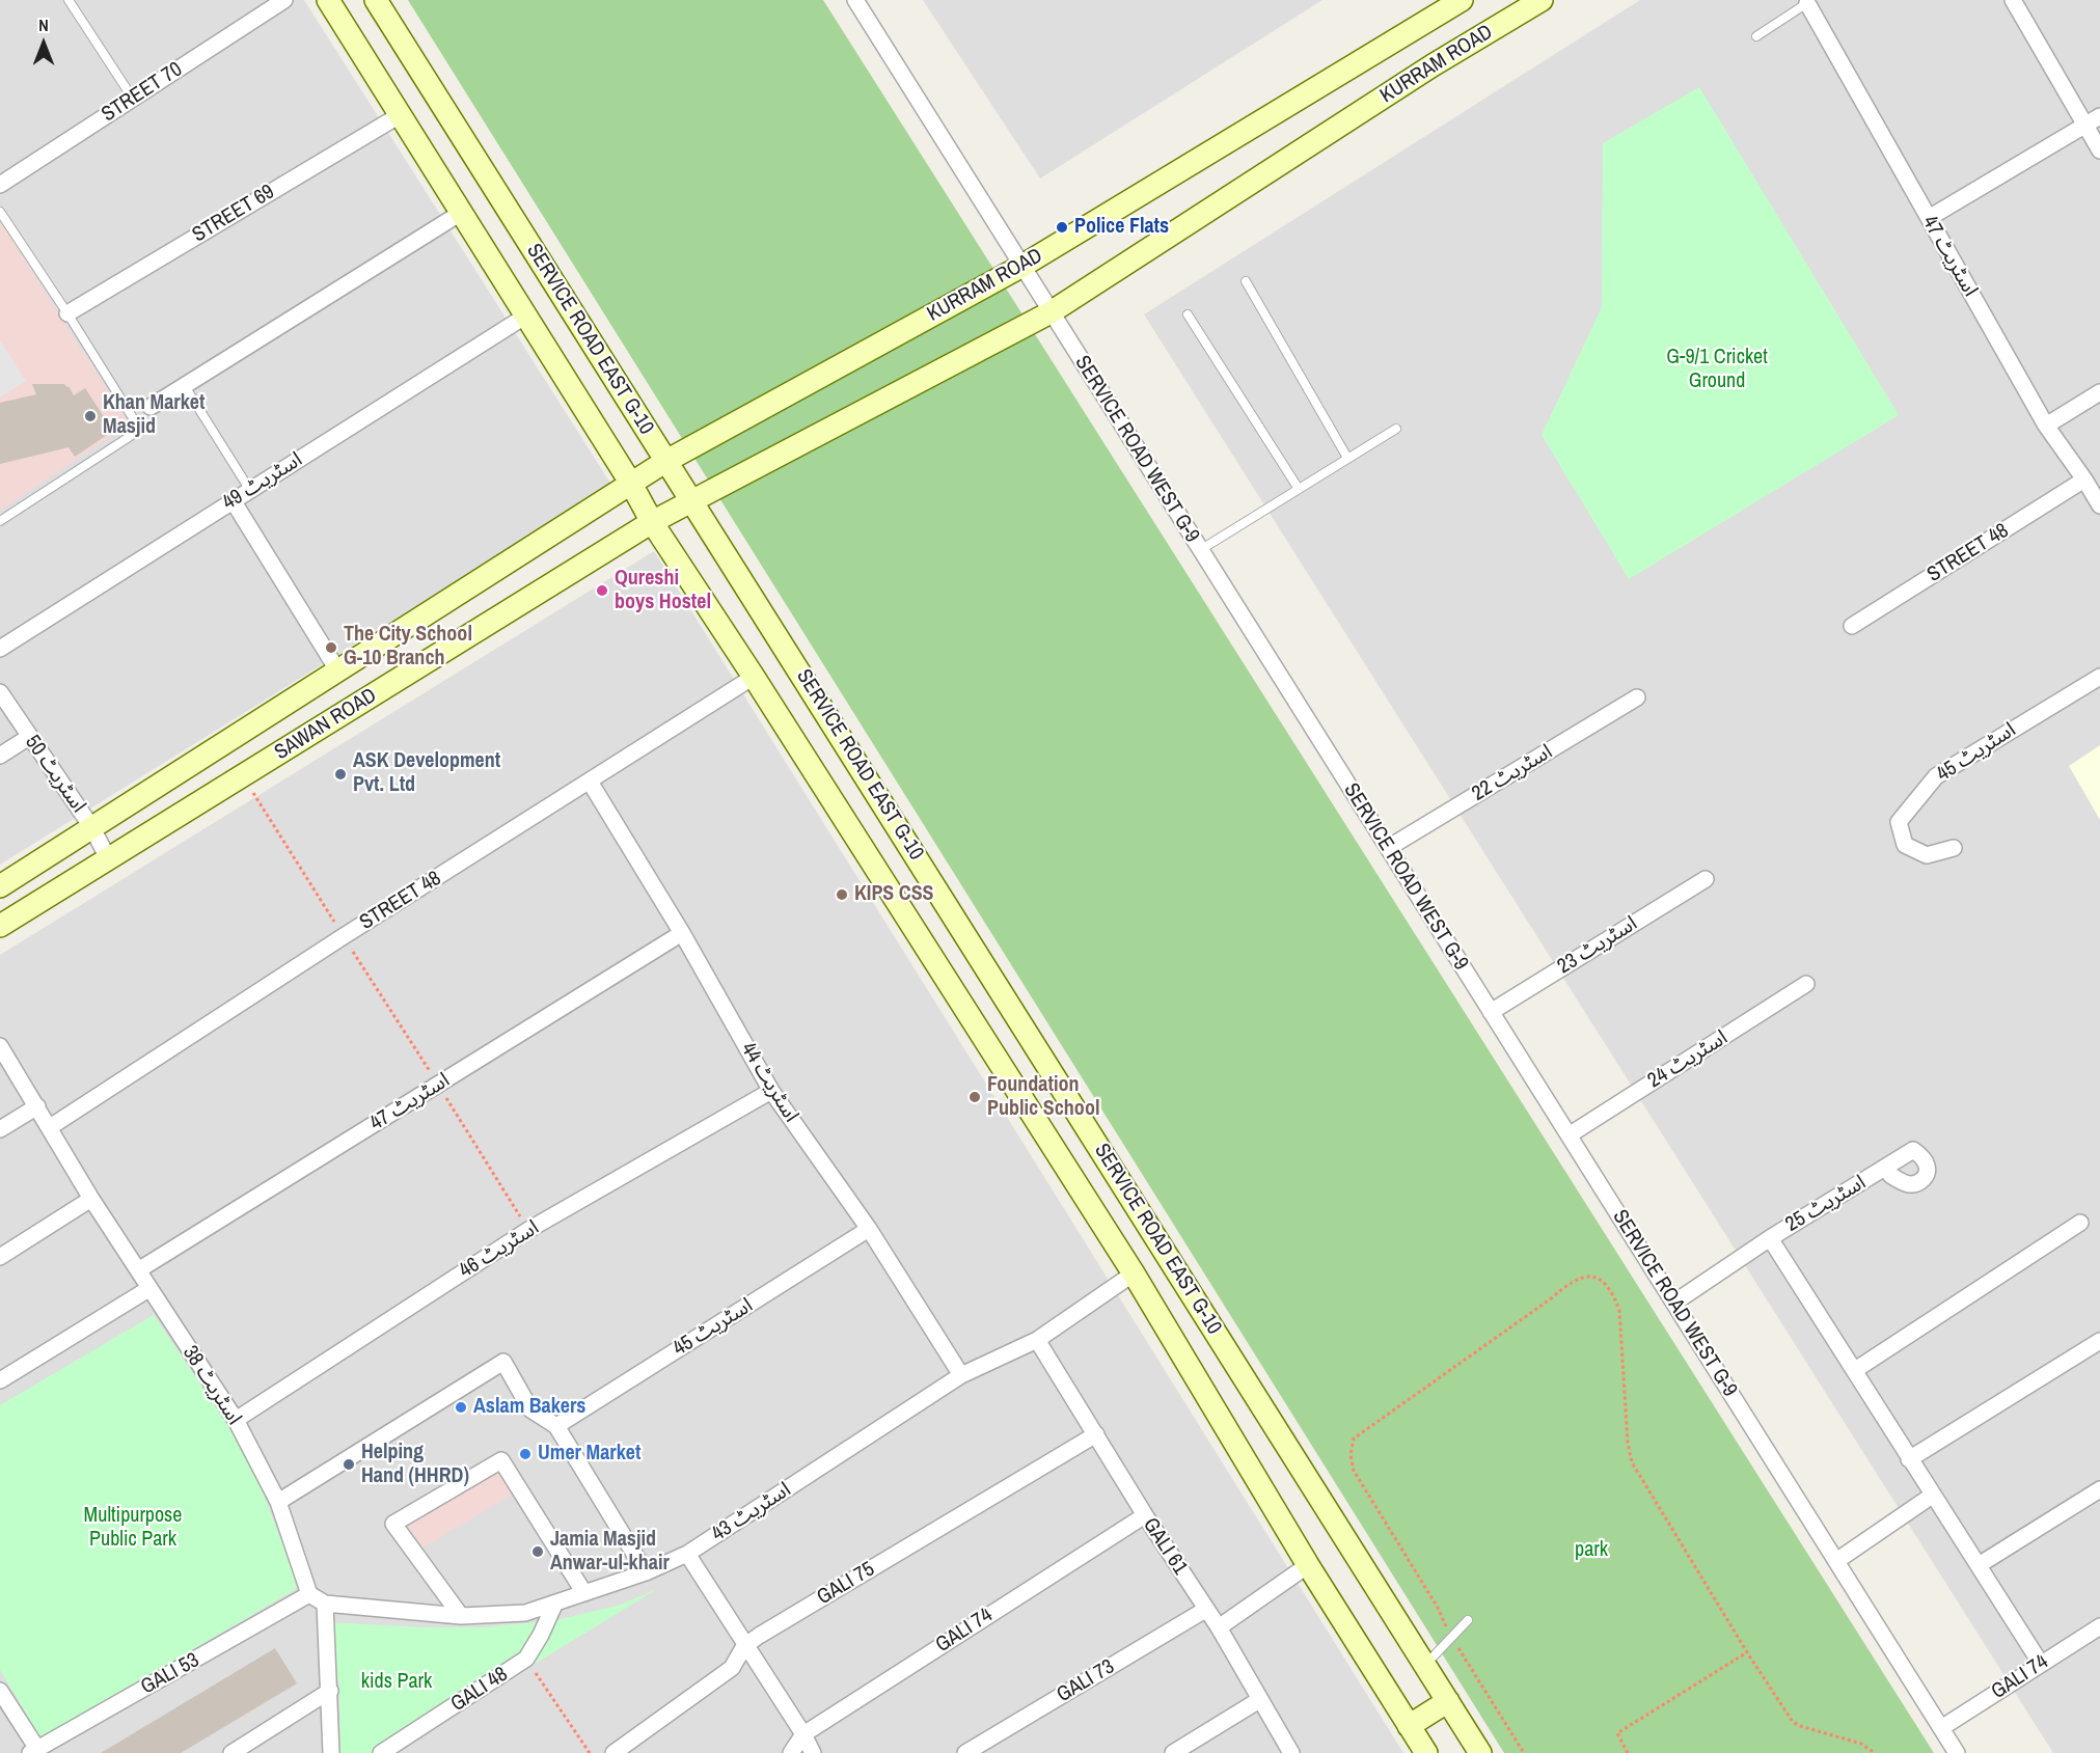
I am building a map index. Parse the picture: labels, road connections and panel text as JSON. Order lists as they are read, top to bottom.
{
  "streets": {
    "main road": ["KURRAM ROAD", "SERVICE ROAD EAST G-10", "SAWAN ROAD"],
    "street": [
      "STREET 70",
      "STREET 69",
      "اسٹریٹ 47",
      "SERVICE ROAD WEST G-9",
      "اسٹریٹ 49",
      "STREET 48",
      "اسٹریٹ 45",
      "اسٹریٹ 22",
      "اسٹریٹ 50",
      "اسٹریٹ 23",
      "اسٹریٹ 24",
      "اسٹریٹ 44",
      "اسٹریٹ 25",
      "اسٹریٹ 46",
      "اسٹریٹ 38",
      "اسٹریٹ 43",
      "GALI 61",
      "GALI 75",
      "GALI 74",
      "GALI 53",
      "GALI 73",
      "GALI 48"
    ]
  },
  "crossings": [
    ["KURRAM ROAD", "SERVICE ROAD EAST G-10"],
    ["KURRAM ROAD", "SERVICE ROAD WEST G-9"],
    ["KURRAM ROAD", "SAWAN ROAD"],
    ["STREET 69", "SERVICE ROAD EAST G-10"],
    ["اسٹریٹ 47", "STREET 48"],
    ["اسٹریٹ 47", "اسٹریٹ 44"],
    ["اسٹریٹ 47", "اسٹریٹ 38"],
    ["SERVICE ROAD EAST G-10", "اسٹریٹ 49"],
    ["SERVICE ROAD EAST G-10", "STREET 48"],
    ["SERVICE ROAD EAST G-10", "SAWAN ROAD"],
    ["SERVICE ROAD EAST G-10", "اسٹریٹ 43"],
    ["SERVICE ROAD WEST G-9", "اسٹریٹ 22"],
    ["SERVICE ROAD WEST G-9", "اسٹریٹ 23"],
    ["SERVICE ROAD WEST G-9", "اسٹریٹ 24"],
    ["SERVICE ROAD WEST G-9", "اسٹریٹ 25"],
    ["SERVICE ROAD WEST G-9", "GALI 74"],
    ["STREET 48", "اسٹریٹ 44"],
    ["STREET 48", "اسٹریٹ 38"],
    ["SAWAN ROAD", "اسٹریٹ 50"],
    ["اسٹریٹ 45", "اسٹریٹ 44"],
    ["اسٹریٹ 44", "اسٹریٹ 46"],
    ["اسٹریٹ 44", "اسٹریٹ 43"],
    ["اسٹریٹ 46", "اسٹریٹ 38"],
    ["اسٹریٹ 38", "GALI 53"],
    ["اسٹریٹ 43", "GALI 61"],
    ["اسٹریٹ 43", "GALI 48"],
    ["GALI 61", "GALI 75"],
    ["GALI 61", "GALI 74"],
    ["GALI 61", "GALI 73"]
  ],
  "parks": [
    "G-9/1 Cricket Ground",
    "Multipurpose Public Park",
    "park",
    "kids Park"
  ],
  "places": [
    "Police Flats",
    "Khan Market Masjid",
    "Qureshi boys Hostel",
    "The City School G-10 Branch",
    "ASK Development Pvt. Ltd",
    "KIPS CSS",
    "Foundation Public School",
    "Aslam Bakers",
    "Umer Market",
    "Helping Hand (HHRD)",
    "Jamia Masjid Anwar-ul-khair"
  ],
  "north": "top"
}
